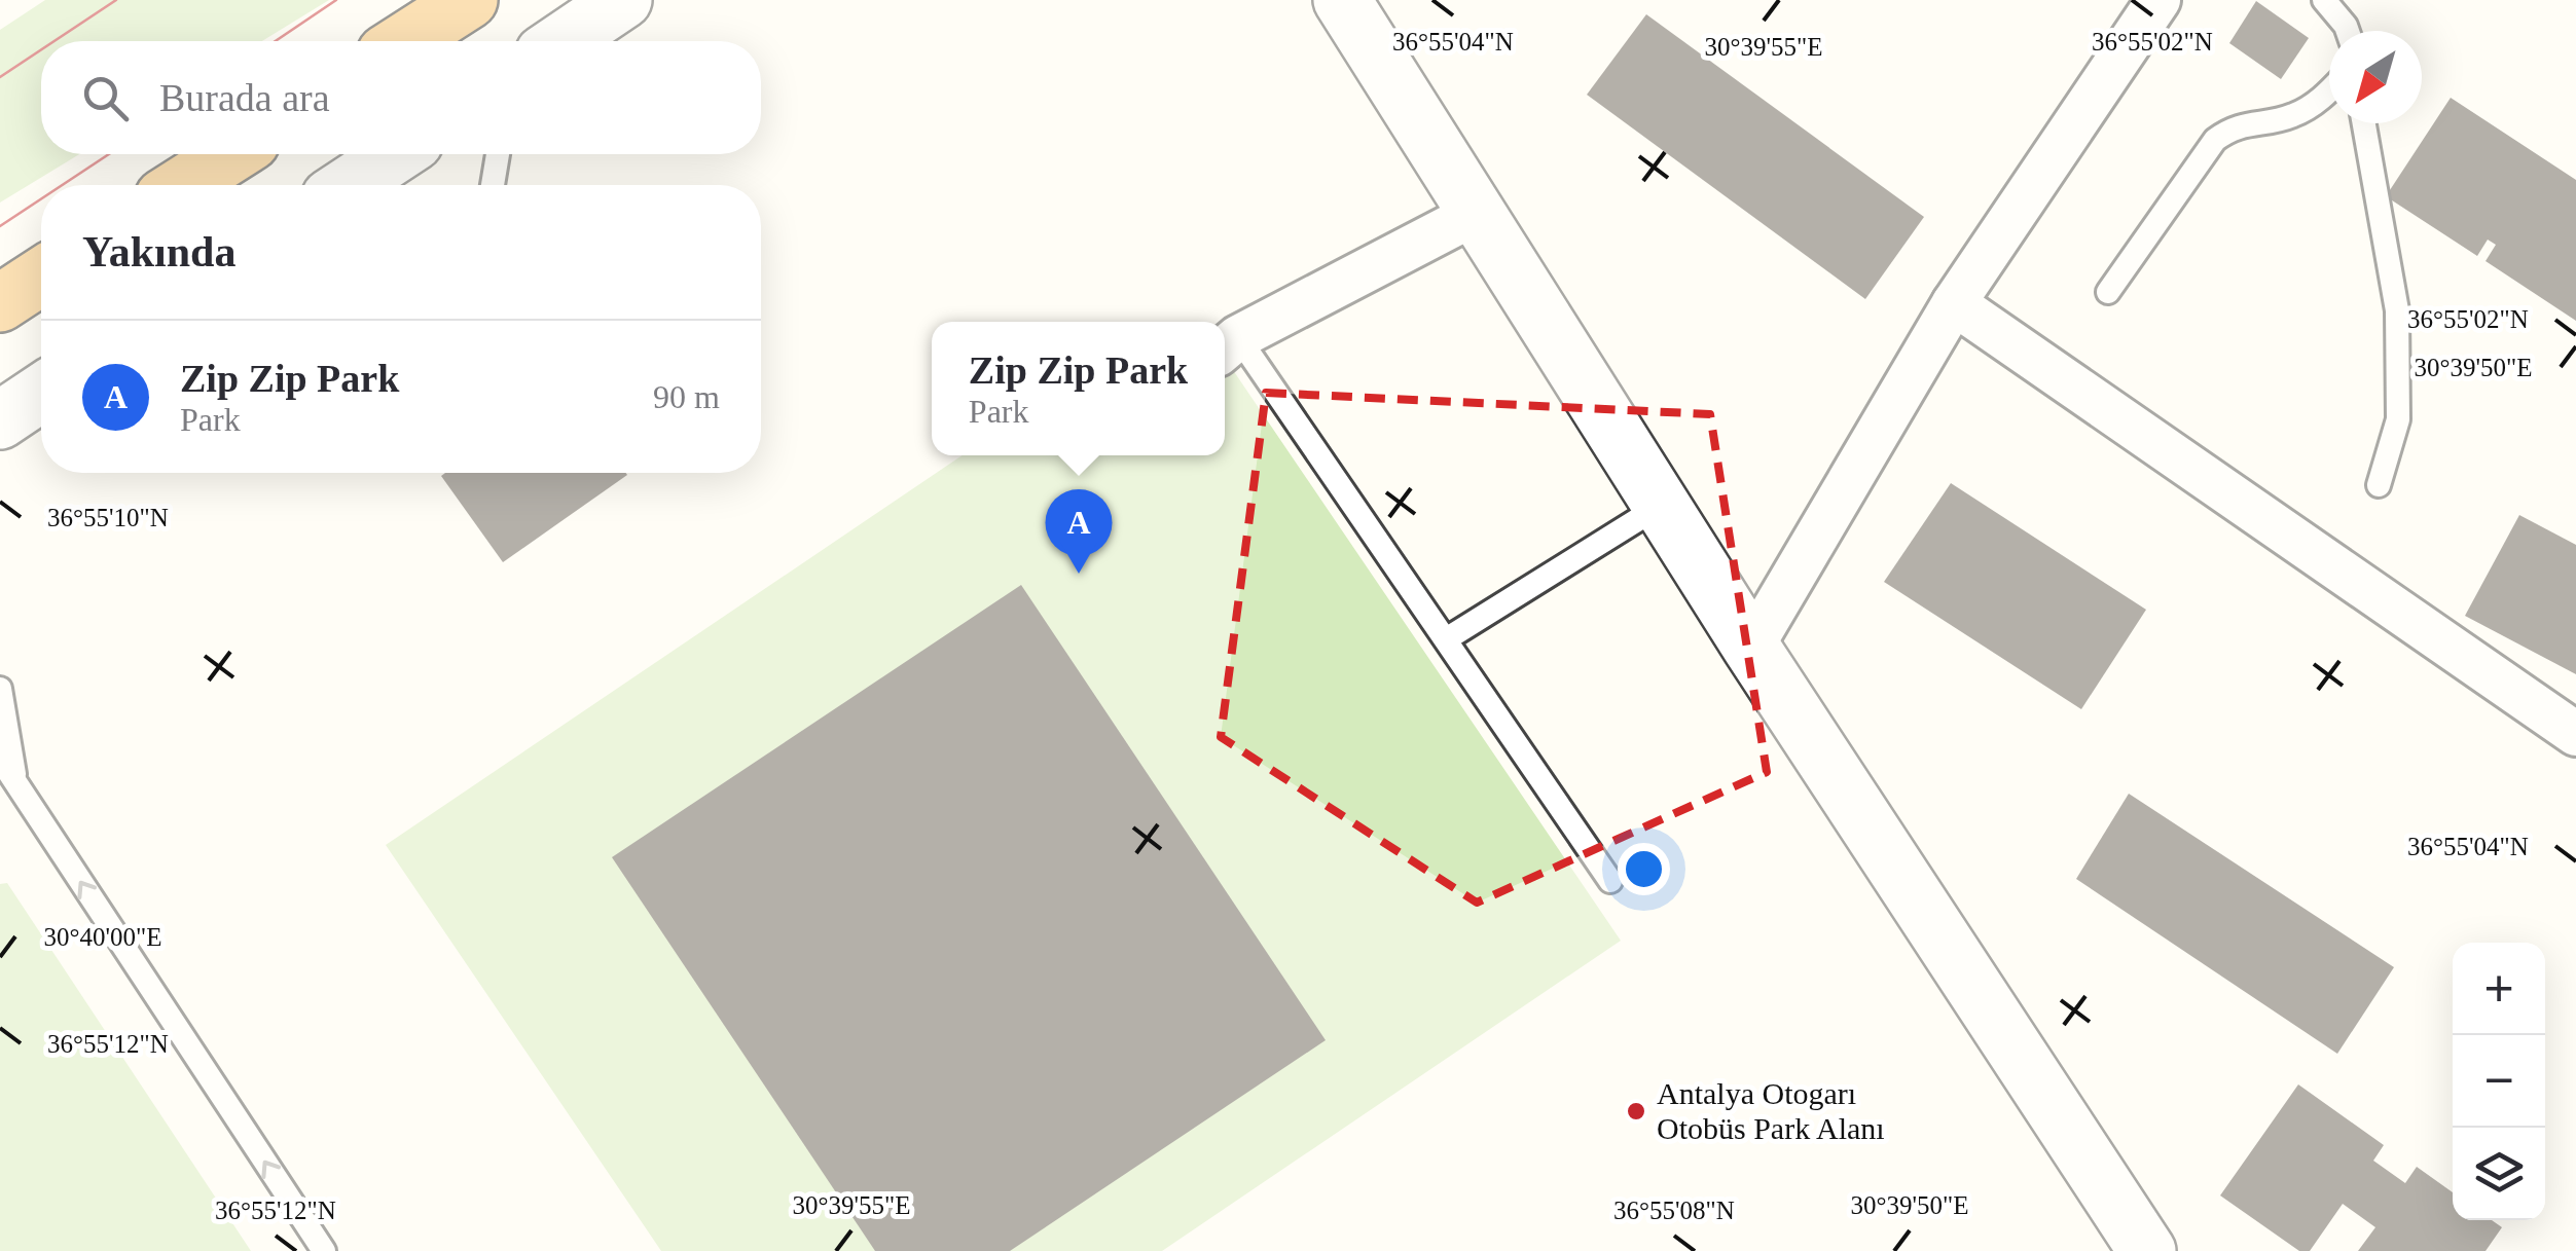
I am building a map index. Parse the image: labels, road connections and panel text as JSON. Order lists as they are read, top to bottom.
{
  "places": ["Antalya Otogarı Otobüs Park Alanı"],
  "north": "bottom left",
  "page": {
    "search": "Burada ara",
    "heading": "Yakında",
    "list": [
      {
        "mark": "A",
        "name": "Zip Zip Park",
        "note": "Park",
        "value": "90 m"
      }
    ],
    "popup": ["Zip Zip Park", "Park"],
    "pins": "A",
    "map_buttons": ["+", "−"]
  },
  "coordinates": [
    "36°55'04\"N",
    "36°55'02\"N",
    "30°39'55\"E",
    "30°39'50\"E",
    "36°55'10\"N",
    "30°40'00\"E",
    "36°55'12\"N",
    "36°55'08\"N"
  ]
}
